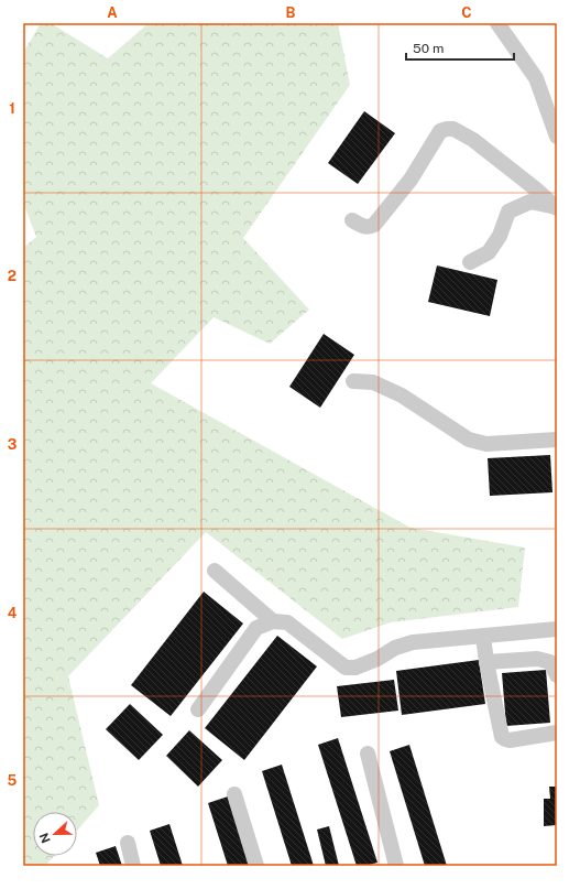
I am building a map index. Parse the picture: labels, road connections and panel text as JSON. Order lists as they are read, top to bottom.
{
  "scale_bar": "50 m",
  "north": "left",
  "grid": {
    "columns": ["A", "B", "C"],
    "rows": [
      "1",
      "2",
      "3",
      "4",
      "5"
    ]
  }
}
